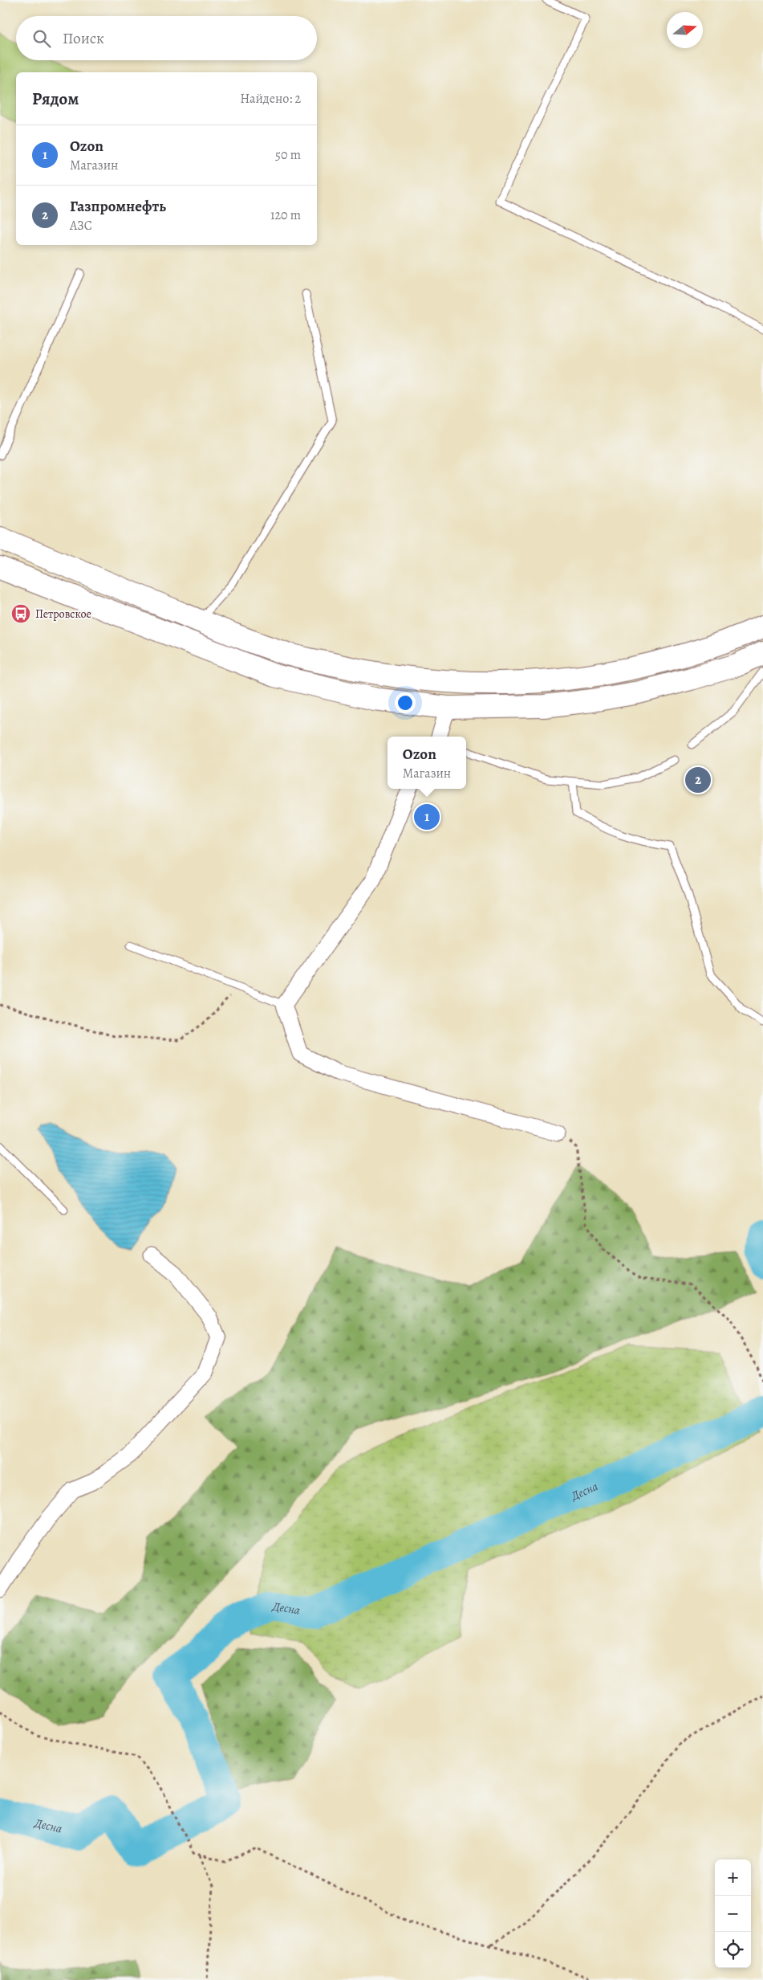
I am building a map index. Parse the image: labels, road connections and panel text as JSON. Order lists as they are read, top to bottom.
{
  "water": ["Десна"],
  "places": {
    "bus stop": ["Петровское"]
  },
  "north": "right",
  "page": {
    "search": "Поиск",
    "heading": ["Рядом", "Найдено: 2"],
    "list": [
      {
        "mark": "1",
        "name": "Ozon",
        "note": "Магазин",
        "value": "50 m"
      },
      {
        "mark": "2",
        "name": "Газпромнефть",
        "note": "АЗС",
        "value": "120 m"
      }
    ],
    "popup": ["Ozon", "Магазин"],
    "pins": ["2", "1"],
    "map_buttons": ["+", "−"]
  }
}
